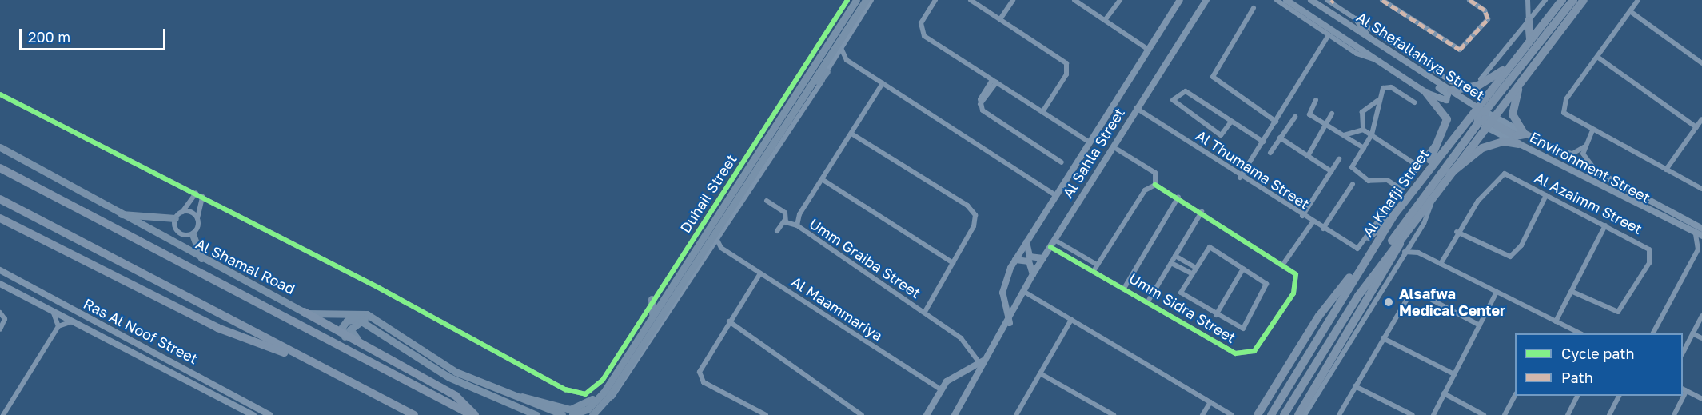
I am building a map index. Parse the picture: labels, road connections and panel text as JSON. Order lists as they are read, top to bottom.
{
  "streets": {
    "highway": ["Al Khafji Street", "Al Shamal Road"],
    "main road": ["Duhail Street"],
    "street": [
      "Al Shefallahiya Street",
      "Al Sahla Street",
      "Environment Street",
      "Al Thumama Street",
      "Al Azaimm Street",
      "Umm Graiba Street",
      "Umm Sidra Street",
      "Al Maammariya",
      "Ras Al Noof Street"
    ]
  },
  "crossings": [
    ["Al Shefallahiya Street", "Al Khafji Street"],
    ["Al Sahla Street", "Al Thumama Street"],
    ["Al Sahla Street", "Umm Graiba Street"],
    ["Al Sahla Street", "Umm Sidra Street"],
    ["Al Sahla Street", "Al Maammariya"],
    ["Environment Street", "Al Khafji Street"],
    ["Al Thumama Street", "Al Khafji Street"],
    ["Duhail Street", "Al Shamal Road"],
    ["Duhail Street", "Al Maammariya"]
  ],
  "places": ["Alsafwa Medical Center"],
  "legend": ["Cycle path", "Path"],
  "scale_bar": "200 m"
}
